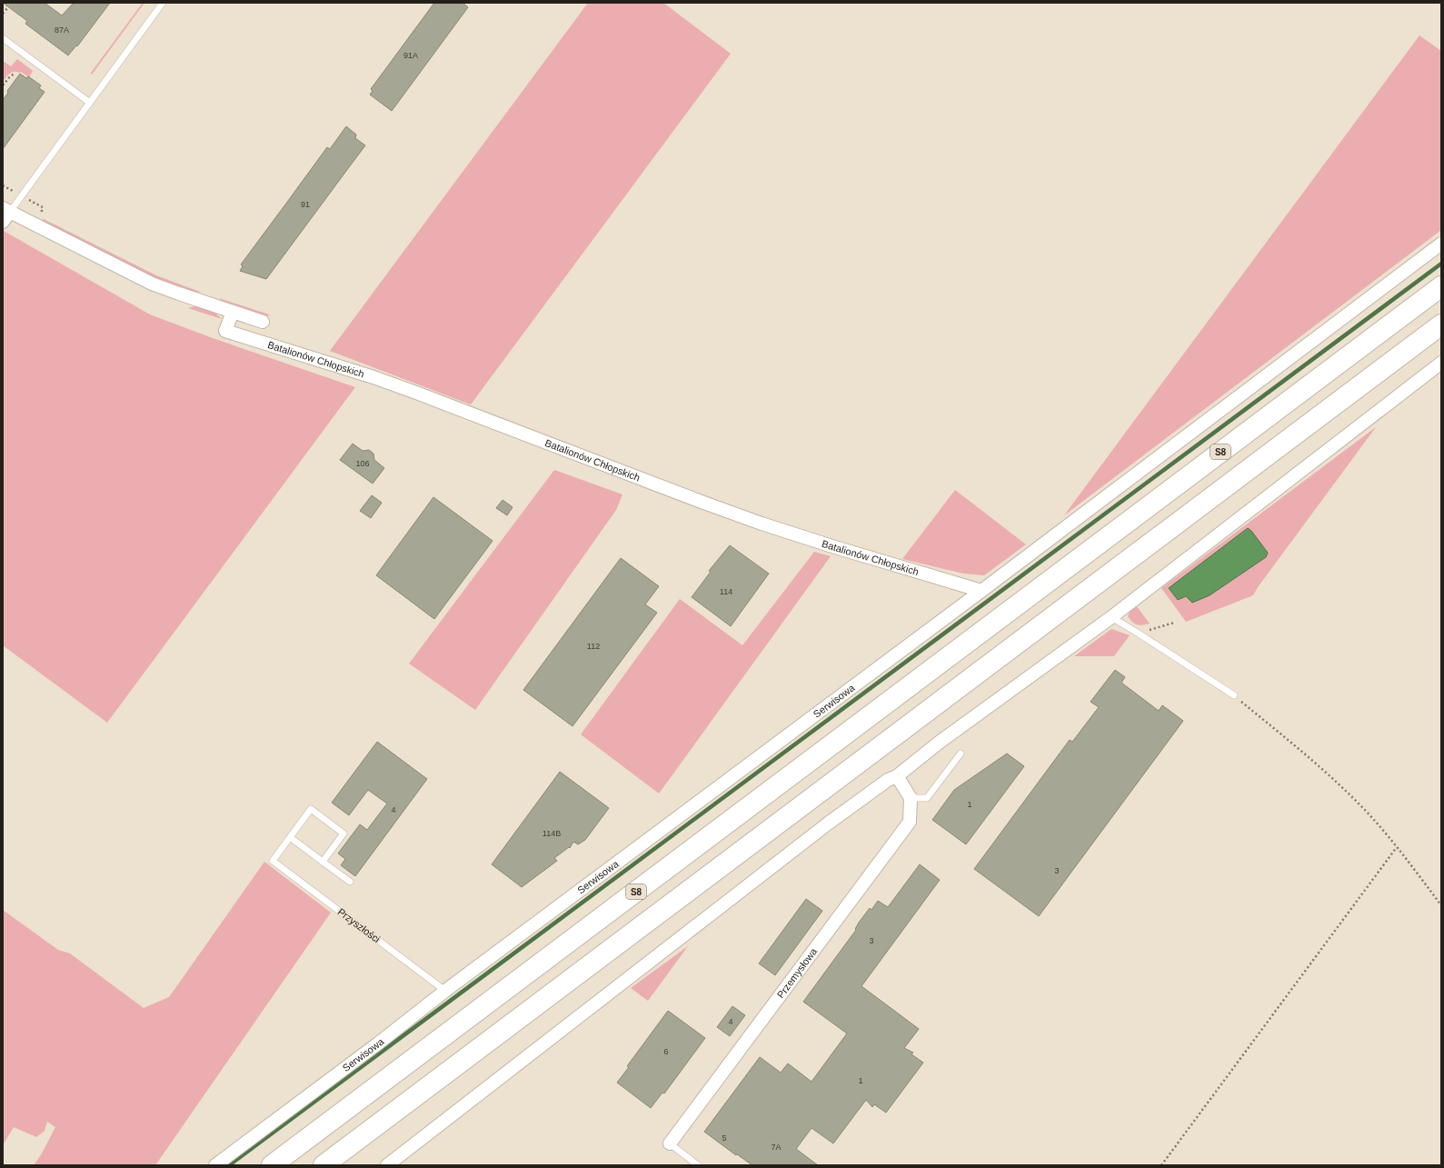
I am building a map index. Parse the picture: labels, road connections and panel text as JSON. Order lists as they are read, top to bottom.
{
  "streets": {
    "highway": ["S8"],
    "street": ["Batalionów Chłopskich", "Serwisowa", "Przemysłowa"],
    "lane": ["Przyszłości"]
  },
  "crossings": [
    ["Batalionów Chłopskich", "Serwisowa"],
    ["Serwisowa", "Przyszłości"]
  ],
  "house_numbers": [
    "87A",
    "91A",
    "91",
    "106",
    "114",
    "112",
    "1",
    "4",
    "114B",
    "3",
    "3",
    "4",
    "6",
    "1",
    "5",
    "7A"
  ]
}
